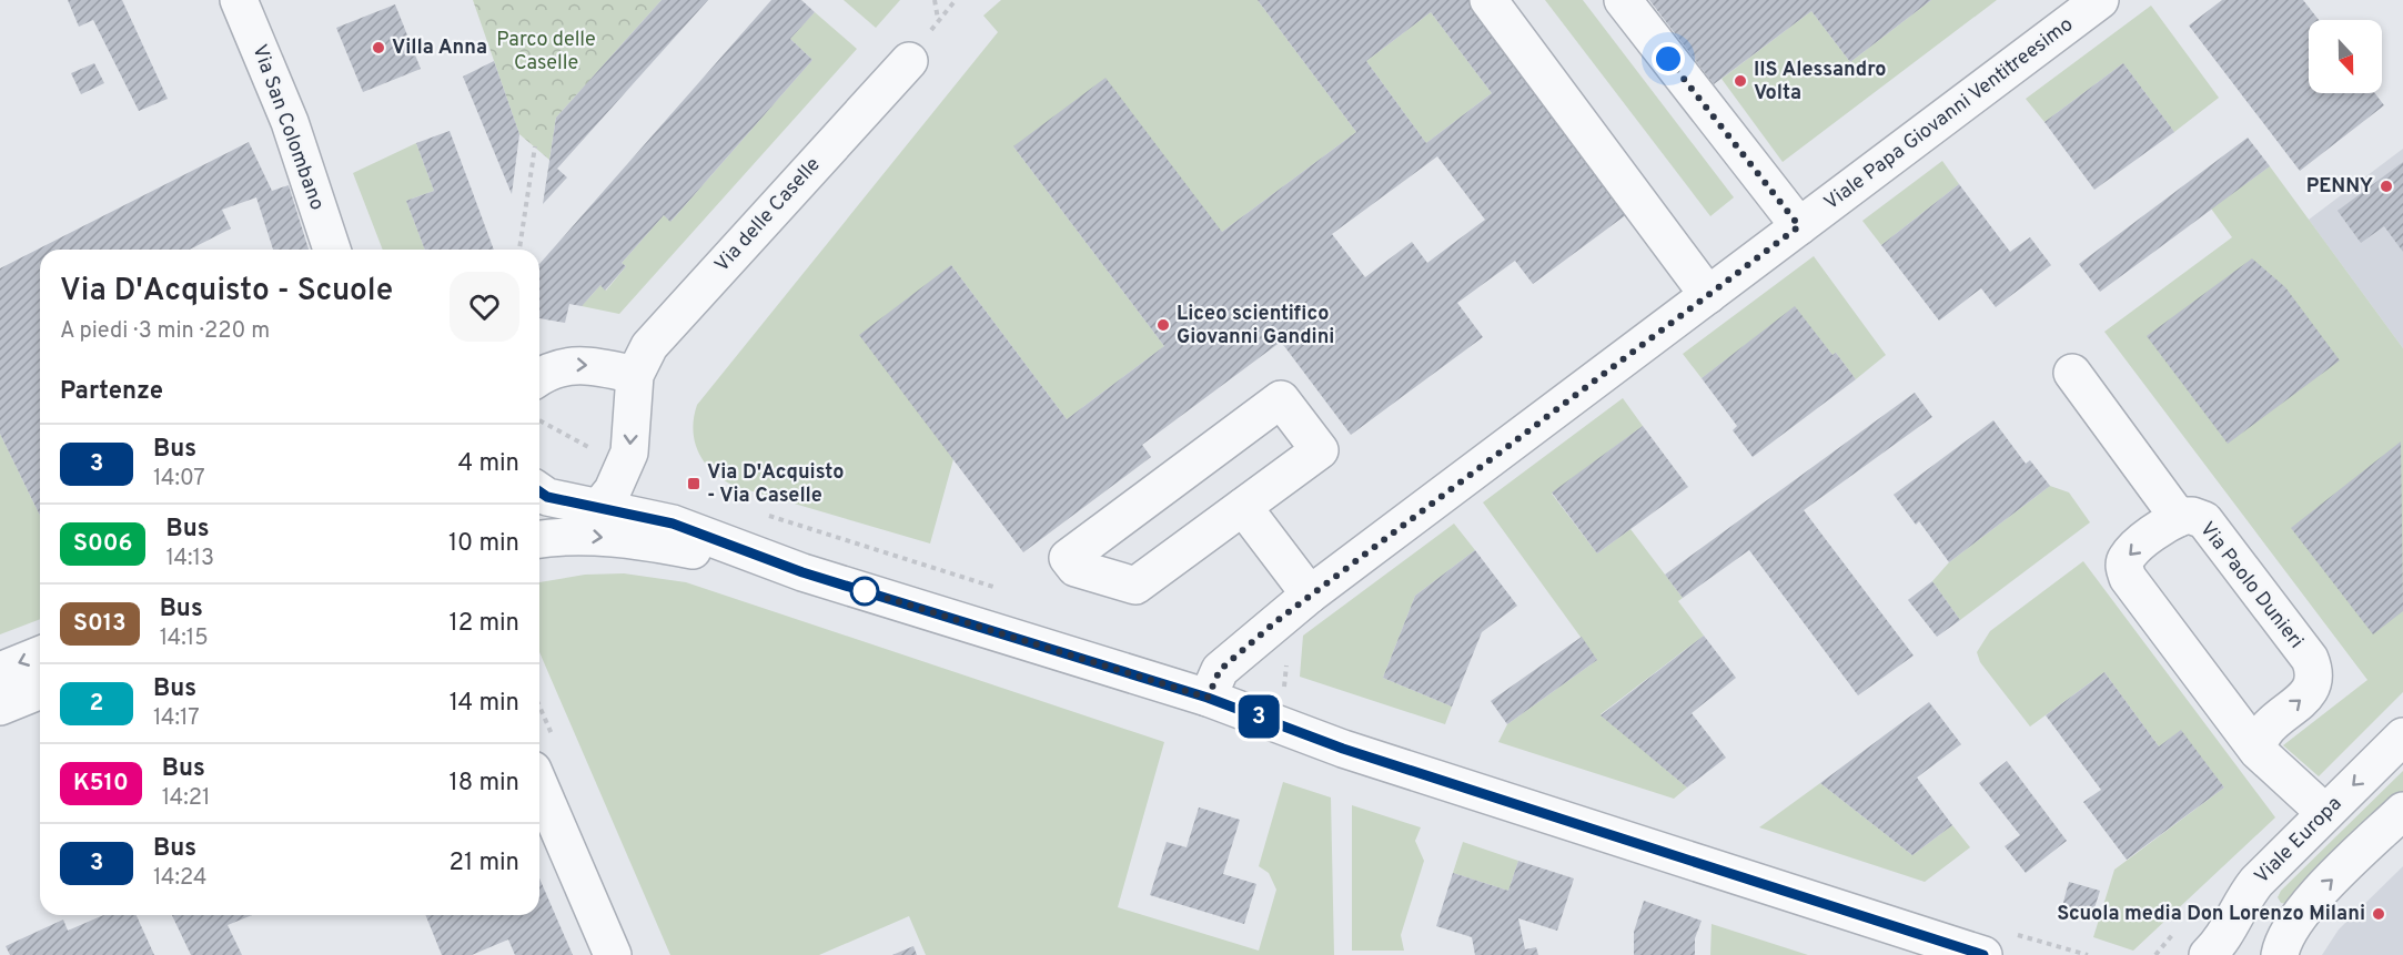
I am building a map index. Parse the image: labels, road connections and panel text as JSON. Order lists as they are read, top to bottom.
{
  "streets": {
    "street": [
      "Viale Papa Giovanni Ventitreesimo",
      "Via San Colombano",
      "Via delle Caselle",
      "Via Paolo Dunieri",
      "Viale Europa"
    ]
  },
  "crossings": [
    ["Via Paolo Dunieri", "Viale Europa"]
  ],
  "parks": ["Parco delle Caselle"],
  "places": {
    "other": [
      "Villa Anna",
      "IIS Alessandro Volta",
      "PENNY",
      "Liceo scientifico Giovanni Gandini",
      "Scuola media Don Lorenzo Milani"
    ],
    "transit": ["Via D'Acquisto - Via Caselle"]
  },
  "lines": ["bus line 3"],
  "north": "bottom",
  "page": {
    "on_map": "3",
    "heading": [
      ["Via D'Acquisto - Scuole", "A piedi · 3 min · 220 m"],
      "Partenze"
    ],
    "list": [
      {
        "mark": "3",
        "name": "Bus",
        "note": "14:07",
        "value": "4 min"
      },
      {
        "mark": "S006",
        "name": "Bus",
        "note": "14:13",
        "value": "10 min"
      },
      {
        "mark": "S013",
        "name": "Bus",
        "note": "14:15",
        "value": "12 min"
      },
      {
        "mark": "2",
        "name": "Bus",
        "note": "14:17",
        "value": "14 min"
      },
      {
        "mark": "K510",
        "name": "Bus",
        "note": "14:21",
        "value": "18 min"
      },
      {
        "mark": "3",
        "name": "Bus",
        "note": "14:24",
        "value": "21 min"
      }
    ]
  }
}
